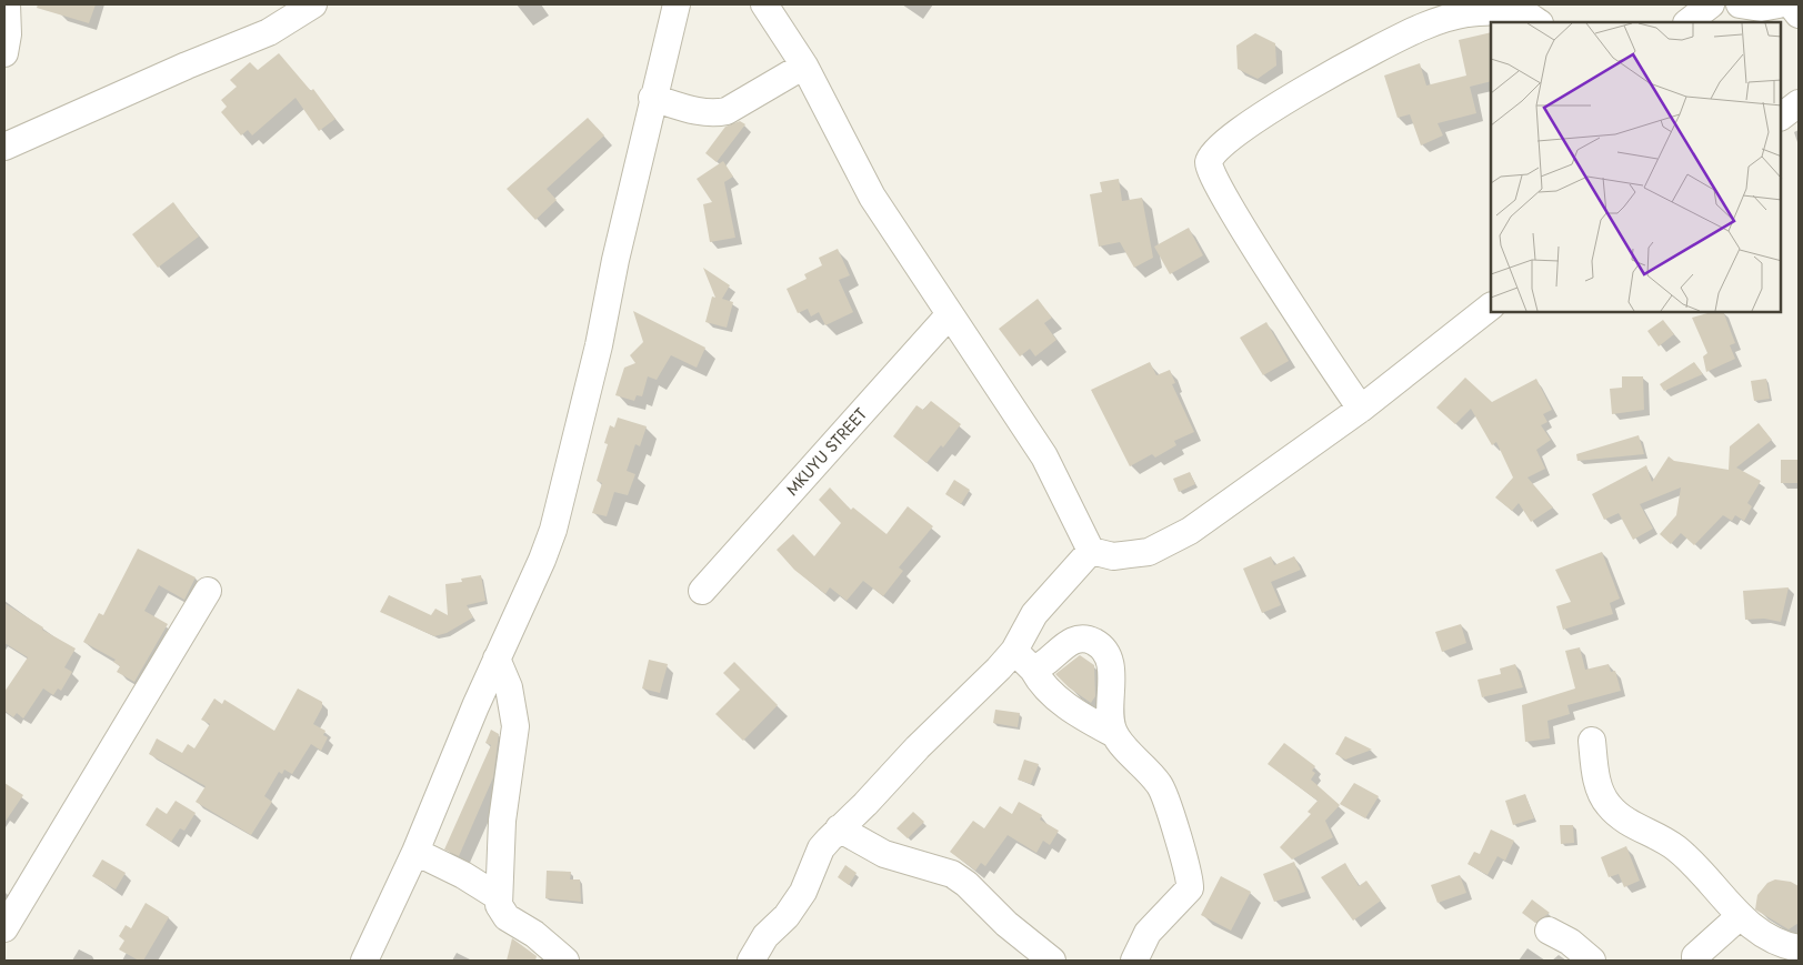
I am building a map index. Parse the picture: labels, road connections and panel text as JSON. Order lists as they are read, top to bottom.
{
  "streets": {
    "street": ["MKUYU STREET"]
  }
}
